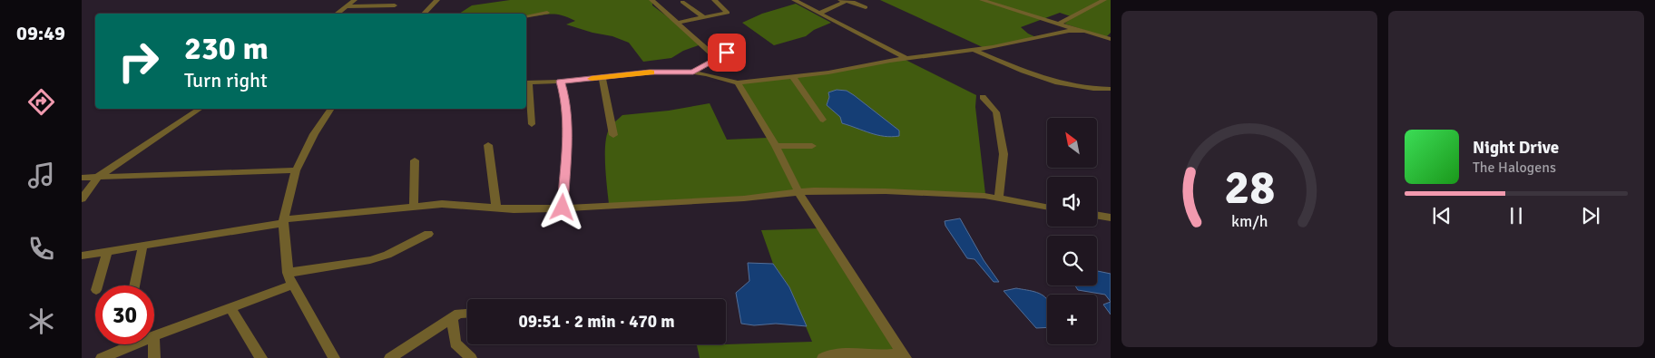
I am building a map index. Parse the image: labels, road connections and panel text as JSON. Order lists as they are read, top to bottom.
{
  "north": "top left",
  "page": {
    "tabs": "09:49",
    "turn": ["230 m", "Turn right"],
    "map_buttons": "+",
    "song": ["Night Drive", "The Halogens"],
    "limit": "30",
    "trip": "09:51 · 2 min · 470 m",
    "gauge": ["28", "km/h"]
  }
}
